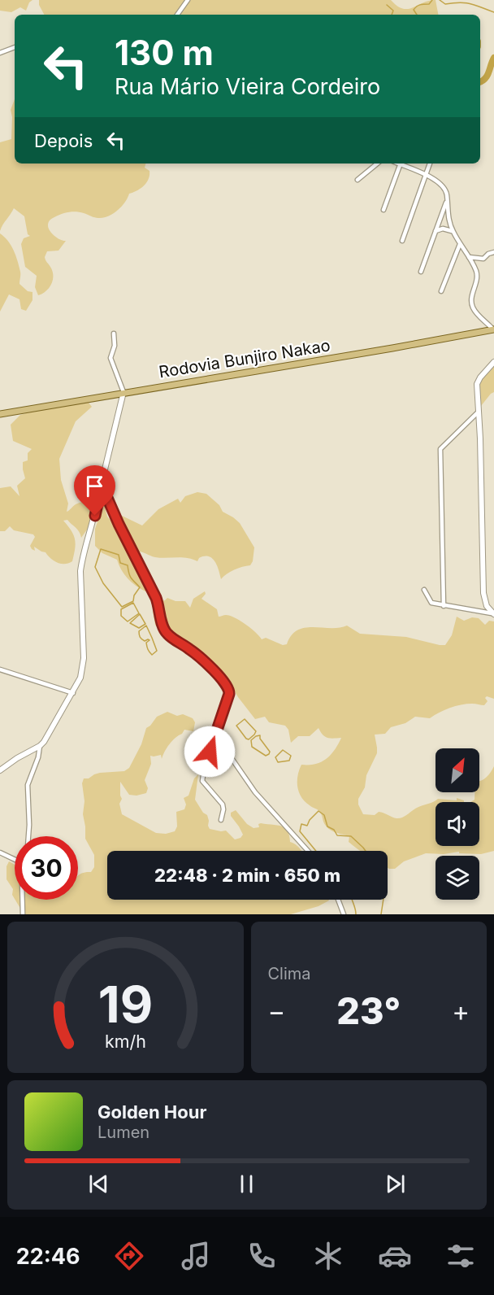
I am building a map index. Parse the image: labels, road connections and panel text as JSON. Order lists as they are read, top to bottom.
{
  "streets": {
    "main road": ["Rodovia Bunjiro Nakao"]
  },
  "north": "top right",
  "page": {
    "turn": ["130 m", "Rua Mário Vieira Cordeiro"],
    "then": "Depois",
    "limit": "30",
    "trip": "22:48 · 2 min · 650 m",
    "tile": "Clima",
    "heat": ["−", "23°", "+"],
    "song": ["Golden Hour", "Lumen"],
    "tabs": "22:46",
    "gauge": ["19", "km/h"]
  }
}
